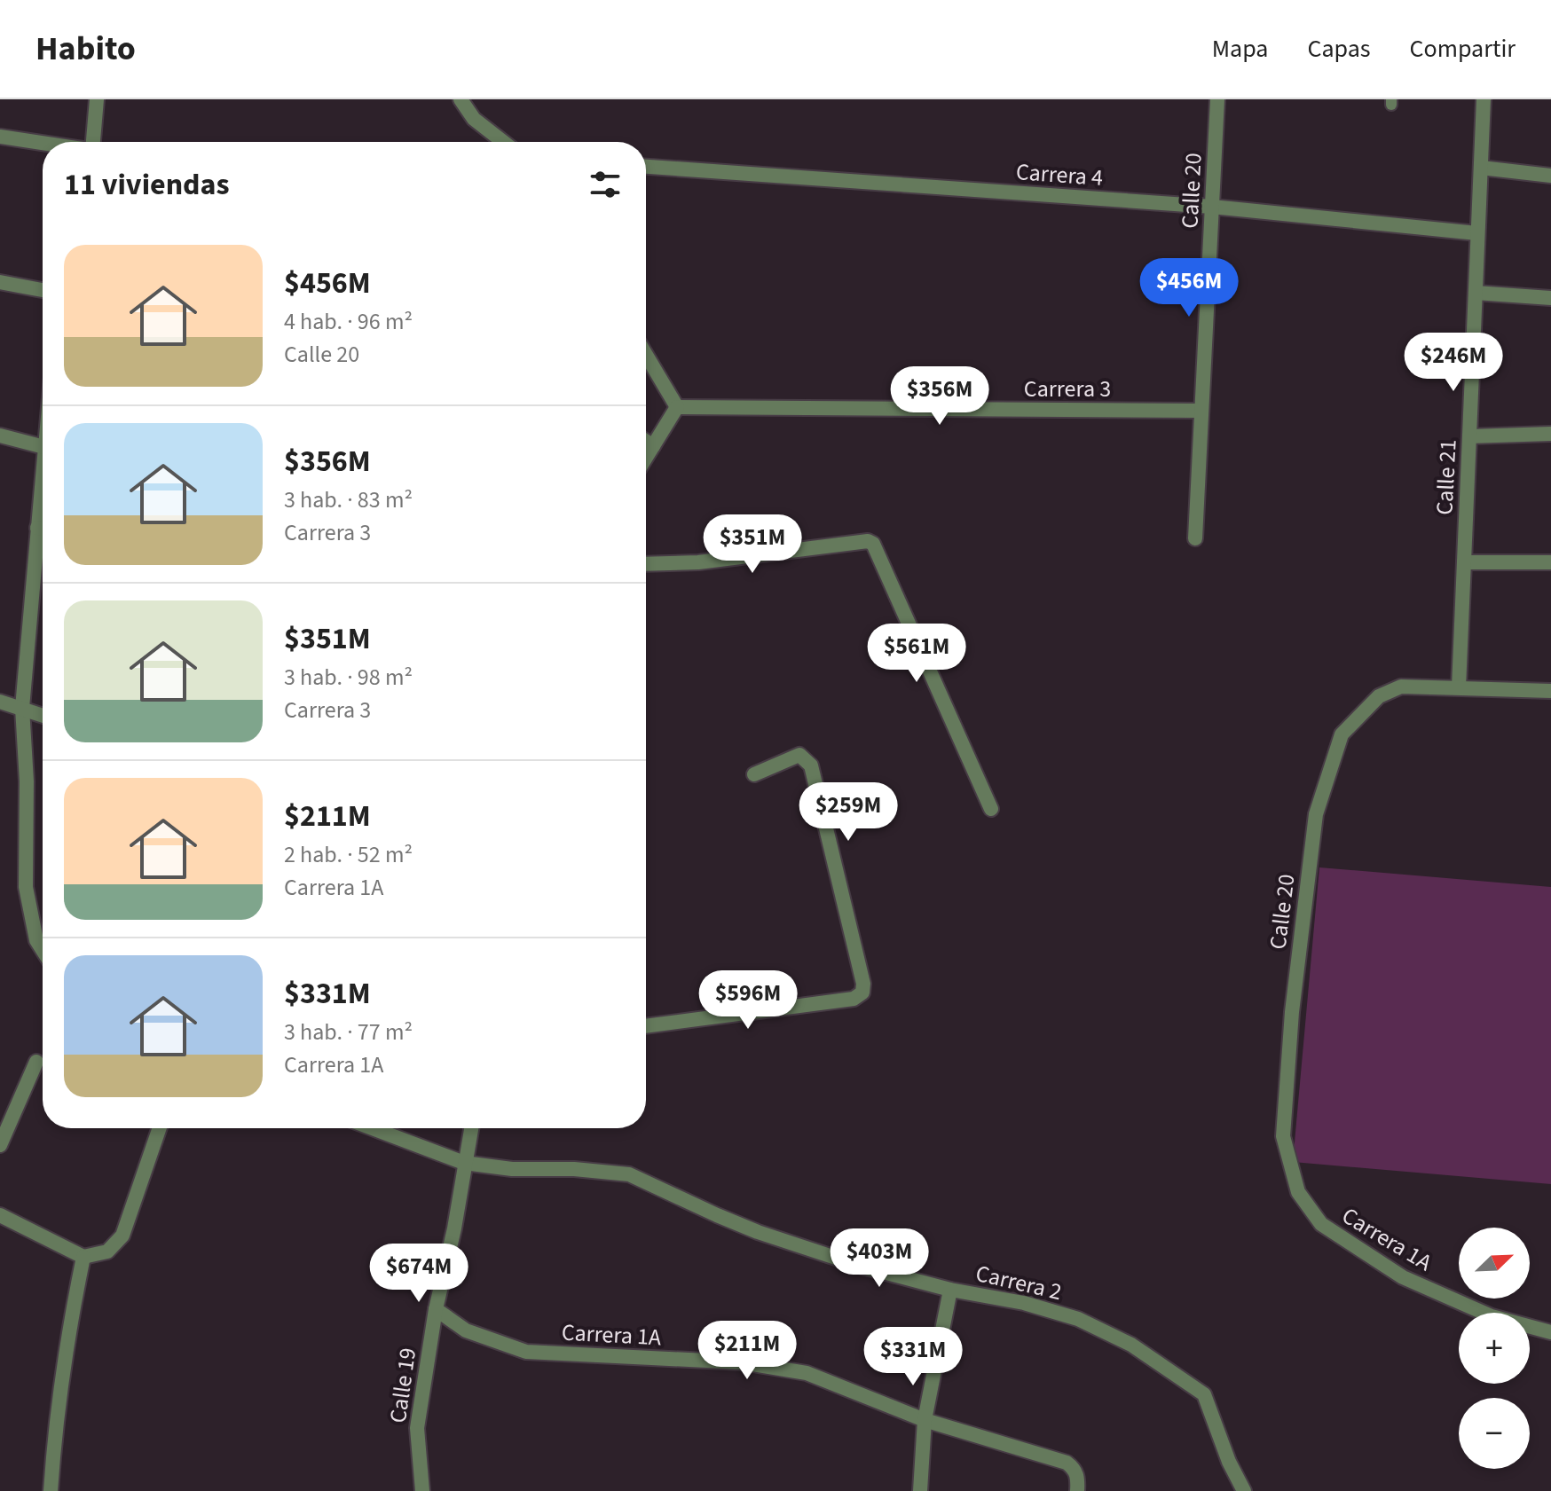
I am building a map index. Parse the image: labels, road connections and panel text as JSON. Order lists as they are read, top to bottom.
{
  "streets": {
    "street": [
      "Carrera 4",
      "Calle 20",
      "Carrera 3",
      "Calle 21",
      "Carrera 1A",
      "Carrera 2",
      "Calle 19"
    ]
  },
  "crossings": [
    ["Carrera 4", "Calle 20"],
    ["Carrera 4", "Calle 21"],
    ["Calle 20", "Carrera 3"],
    ["Calle 20", "Calle 21"],
    ["Calle 20", "Carrera 1A"],
    ["Carrera 1A", "Calle 19"],
    ["Carrera 2", "Calle 19"]
  ],
  "north": "top right",
  "page": {
    "header": "Habito",
    "nav": ["Mapa", "Capas", "Compartir"],
    "heading": "11 viviendas",
    "list": [
      {
        "name": "$456M",
        "note": "4 hab. · 96 m² · Calle 20"
      },
      {
        "name": "$356M",
        "note": "3 hab. · 83 m² · Carrera 3"
      },
      {
        "name": "$351M",
        "note": "3 hab. · 98 m² · Carrera 3"
      },
      {
        "name": "$211M",
        "note": "2 hab. · 52 m² · Carrera 1A"
      },
      {
        "name": "$331M",
        "note": "3 hab. · 77 m² · Carrera 1A"
      }
    ],
    "price": [
      "$456M",
      "$246M",
      "$356M",
      "$351M",
      "$561M",
      "$259M",
      "$596M",
      "$403M",
      "$674M",
      "$211M",
      "$331M"
    ],
    "map_buttons": ["+", "−"]
  }
}
